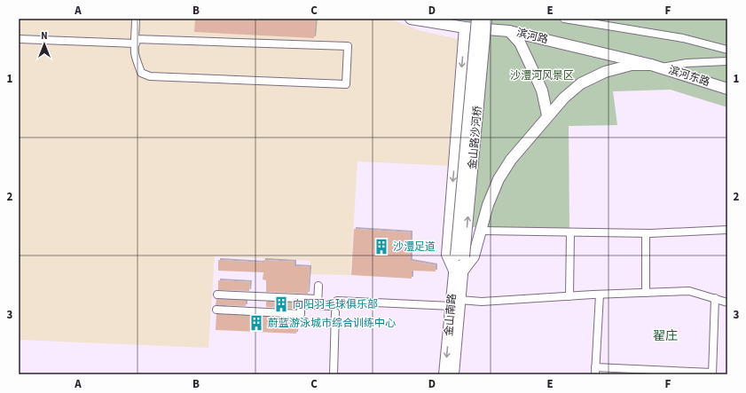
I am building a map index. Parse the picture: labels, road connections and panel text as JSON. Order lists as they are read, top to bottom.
{
  "streets": {
    "street": [
      "滨河路",
      "滨河东路",
      "金山路沙河桥",
      "金山南路"
    ]
  },
  "crossings": [
    ["滨河路", "滨河东路"],
    ["金山路沙河桥", "金山南路"]
  ],
  "districts": ["翟庄"],
  "parks": ["沙澧河风景区"],
  "places": {
    "building": ["沙澧足道", "向阳羽毛球俱乐部", "蔚蓝游泳城市综合训练中心"]
  },
  "north": "top",
  "grid": {
    "columns": [
      "A",
      "B",
      "C",
      "D",
      "E",
      "F"
    ],
    "rows": ["1", "2", "3"]
  }
}
